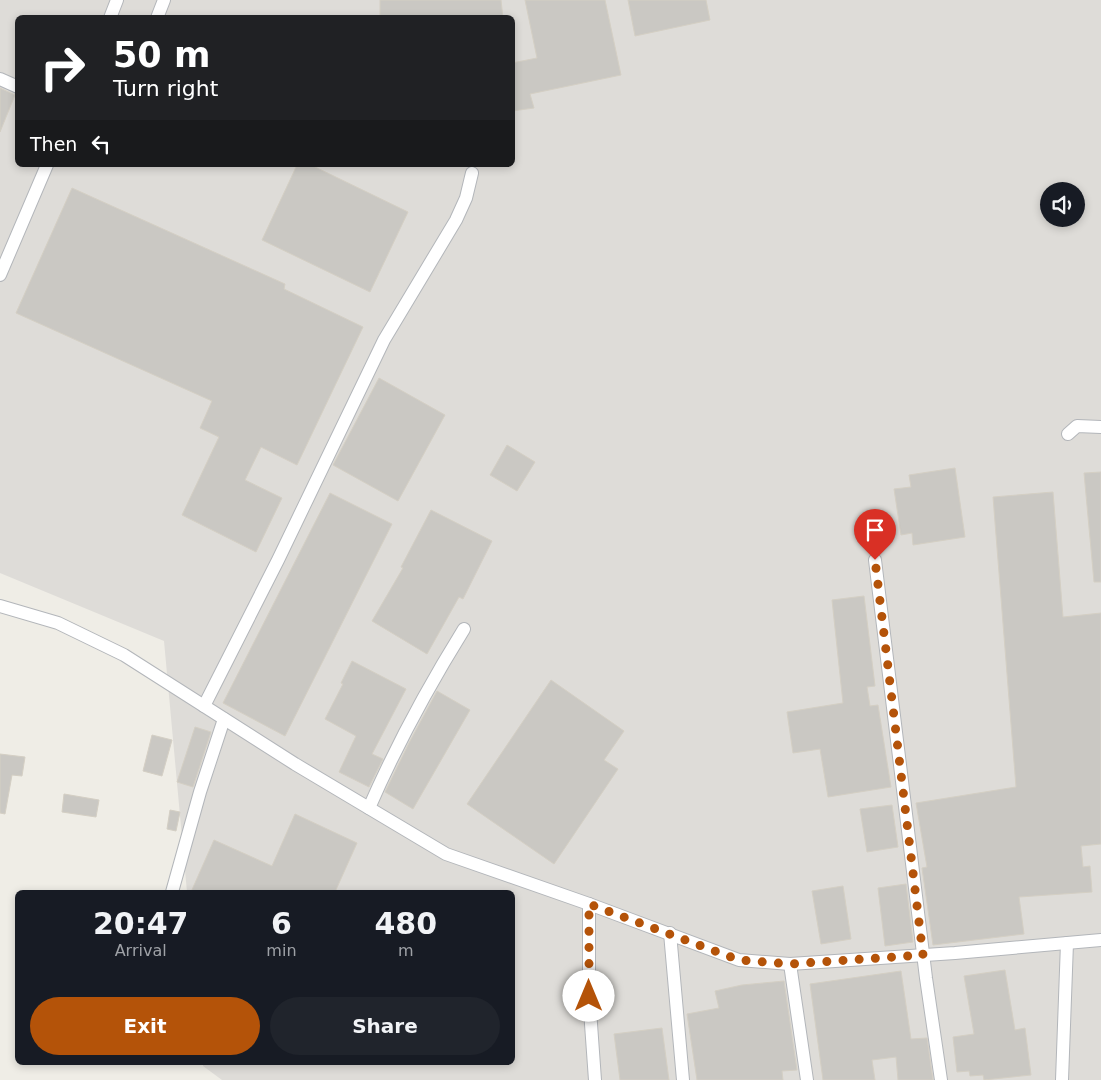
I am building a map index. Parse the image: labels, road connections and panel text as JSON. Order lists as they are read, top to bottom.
{
  "page": {
    "turn": ["50 m", "Turn right"],
    "then": "Then",
    "eta": [
      "20:47",
      "Arrival",
      "6",
      "min",
      "480",
      "m"
    ],
    "buttons": ["Exit", "Share"]
  }
}
